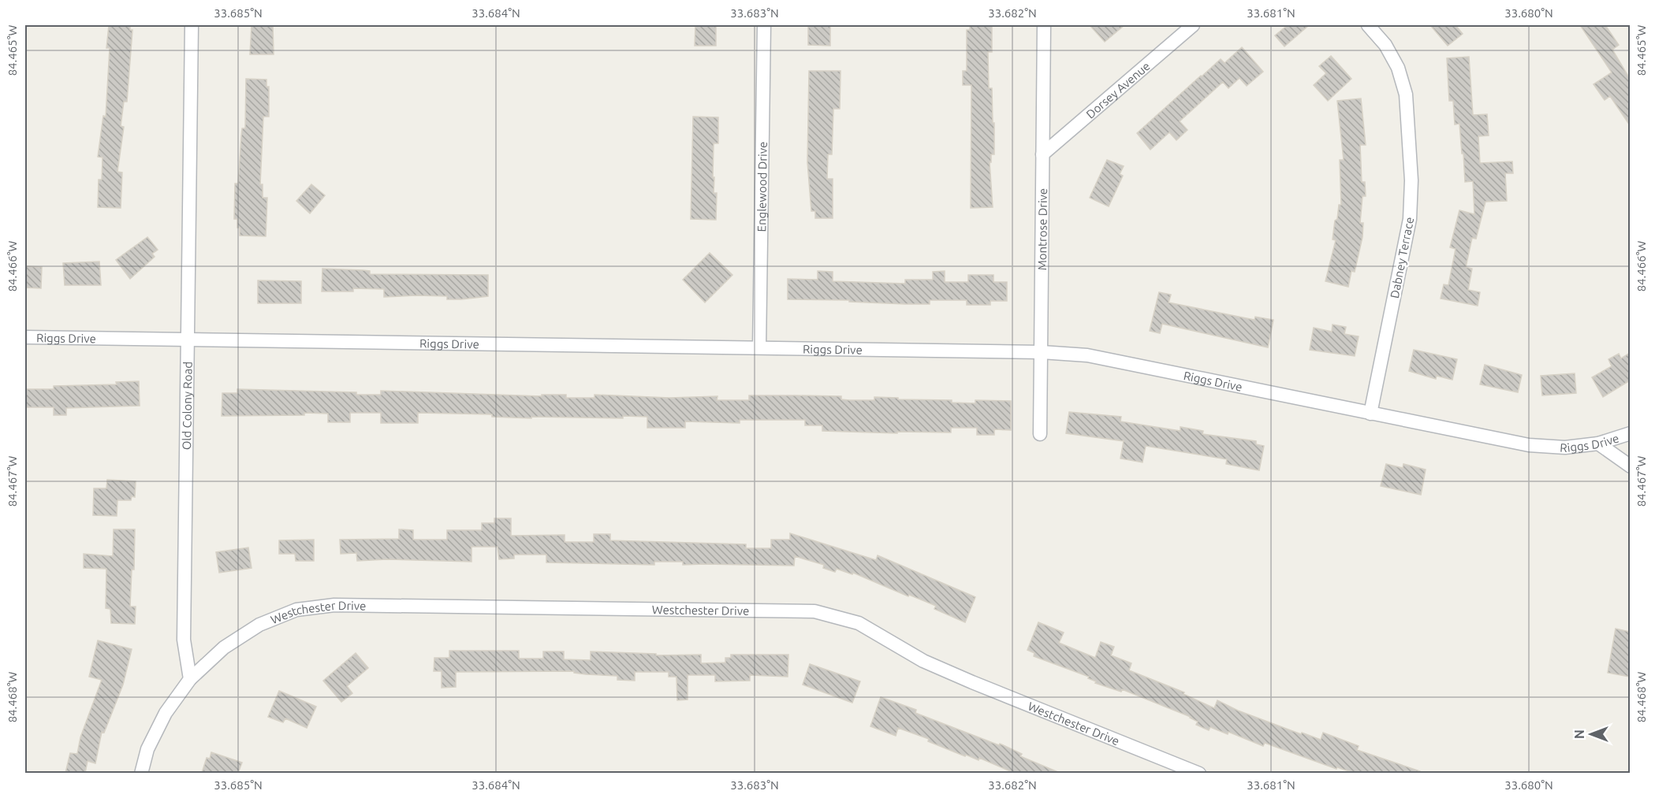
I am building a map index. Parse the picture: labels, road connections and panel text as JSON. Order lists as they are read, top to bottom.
{
  "streets": {
    "street": [
      "Dorsey Avenue",
      "Englewood Drive",
      "Montrose Drive",
      "Dabney Terrace",
      "Riggs Drive",
      "Old Colony Road",
      "Westchester Drive"
    ]
  },
  "crossings": [
    ["Dorsey Avenue", "Montrose Drive"],
    ["Englewood Drive", "Riggs Drive"],
    ["Montrose Drive", "Riggs Drive"],
    ["Dabney Terrace", "Riggs Drive"],
    ["Riggs Drive", "Old Colony Road"],
    ["Old Colony Road", "Westchester Drive"]
  ],
  "north": "left",
  "coordinates": [
    "33.685°N",
    "33.684°N",
    "33.683°N",
    "33.682°N",
    "33.681°N",
    "33.680°N",
    "84.465°W",
    "84.466°W",
    "84.467°W",
    "84.468°W"
  ]
}
